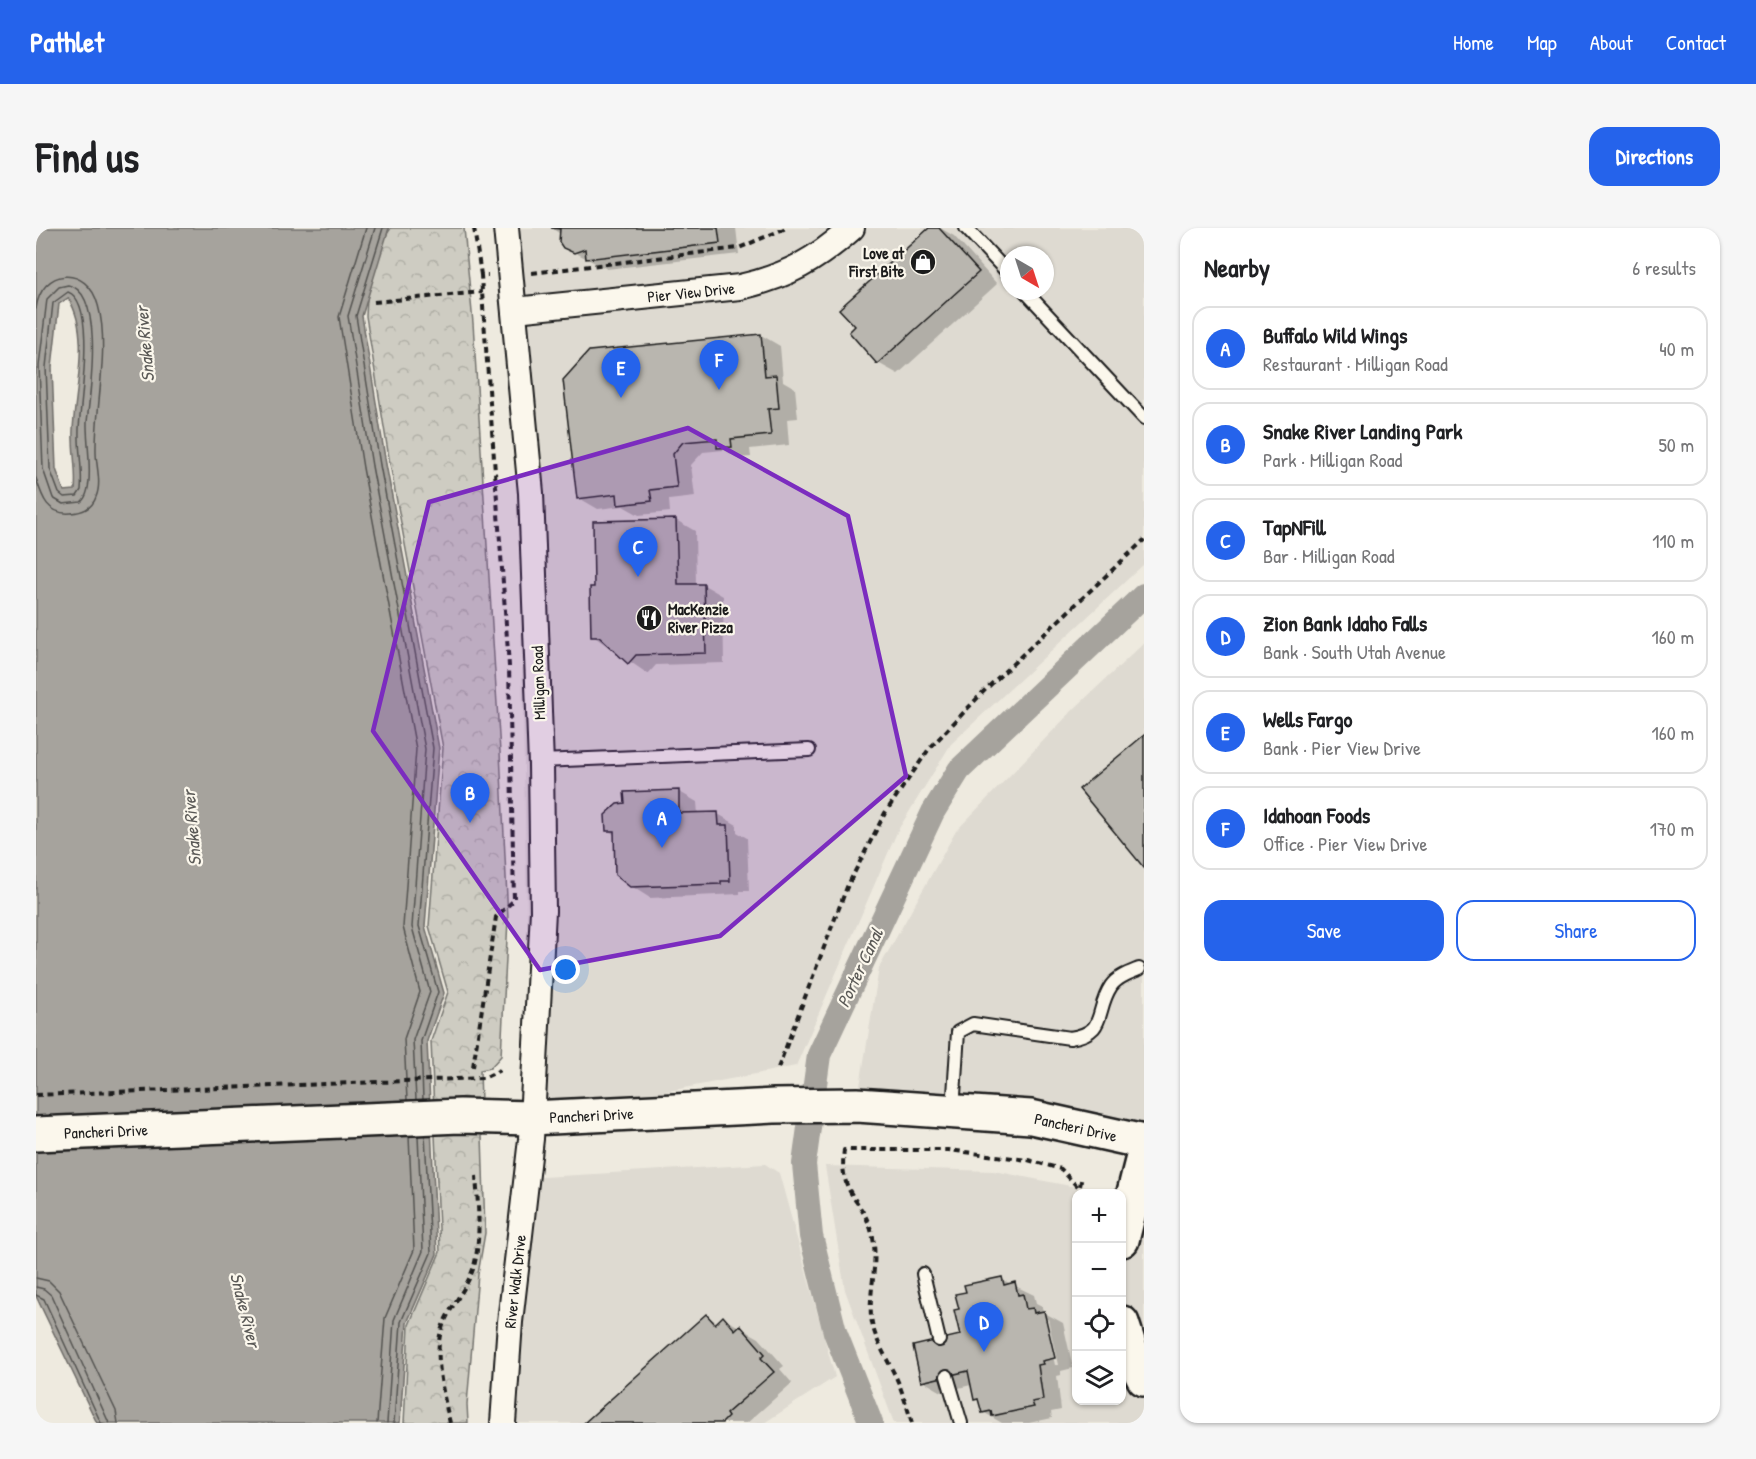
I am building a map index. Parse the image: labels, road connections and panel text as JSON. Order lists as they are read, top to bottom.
{
  "streets": {
    "main road": ["Pancheri Drive"],
    "street": ["Pier View Drive", "Milligan Road", "River Walk Drive"]
  },
  "crossings": [
    ["Pier View Drive", "Milligan Road"],
    ["Milligan Road", "Pancheri Drive"],
    ["Milligan Road", "River Walk Drive"],
    ["Pancheri Drive", "River Walk Drive"]
  ],
  "water": ["Snake River", "Porter Canal"],
  "places": {
    "shop": ["Love at First Bite"],
    "restaurant": ["MacKenzie River Pizza"]
  },
  "north": "bottom right",
  "page": {
    "header": "Pathlet",
    "nav": [
      "Home",
      "Map",
      "About",
      "Contact"
    ],
    "buttons": [
      "Directions",
      ["Save", "Share"]
    ],
    "title": "Find us",
    "heading": ["Nearby", "6 results"],
    "list": [
      {
        "mark": "A",
        "name": "Buffalo Wild Wings",
        "note": "Restaurant · Milligan Road",
        "value": "40 m"
      },
      {
        "mark": "B",
        "name": "Snake River Landing Park",
        "note": "Park · Milligan Road",
        "value": "50 m"
      },
      {
        "mark": "C",
        "name": "TapNFill",
        "note": "Bar · Milligan Road",
        "value": "110 m"
      },
      {
        "mark": "D",
        "name": "Zion Bank Idaho Falls",
        "note": "Bank · South Utah Avenue",
        "value": "160 m"
      },
      {
        "mark": "E",
        "name": "Wells Fargo",
        "note": "Bank · Pier View Drive",
        "value": "160 m"
      },
      {
        "mark": "F",
        "name": "Idahoan Foods",
        "note": "Office · Pier View Drive",
        "value": "170 m"
      }
    ],
    "pins": [
      "F",
      "E",
      "C",
      "B",
      "A",
      "D"
    ],
    "map_buttons": ["+", "−"]
  }
}
